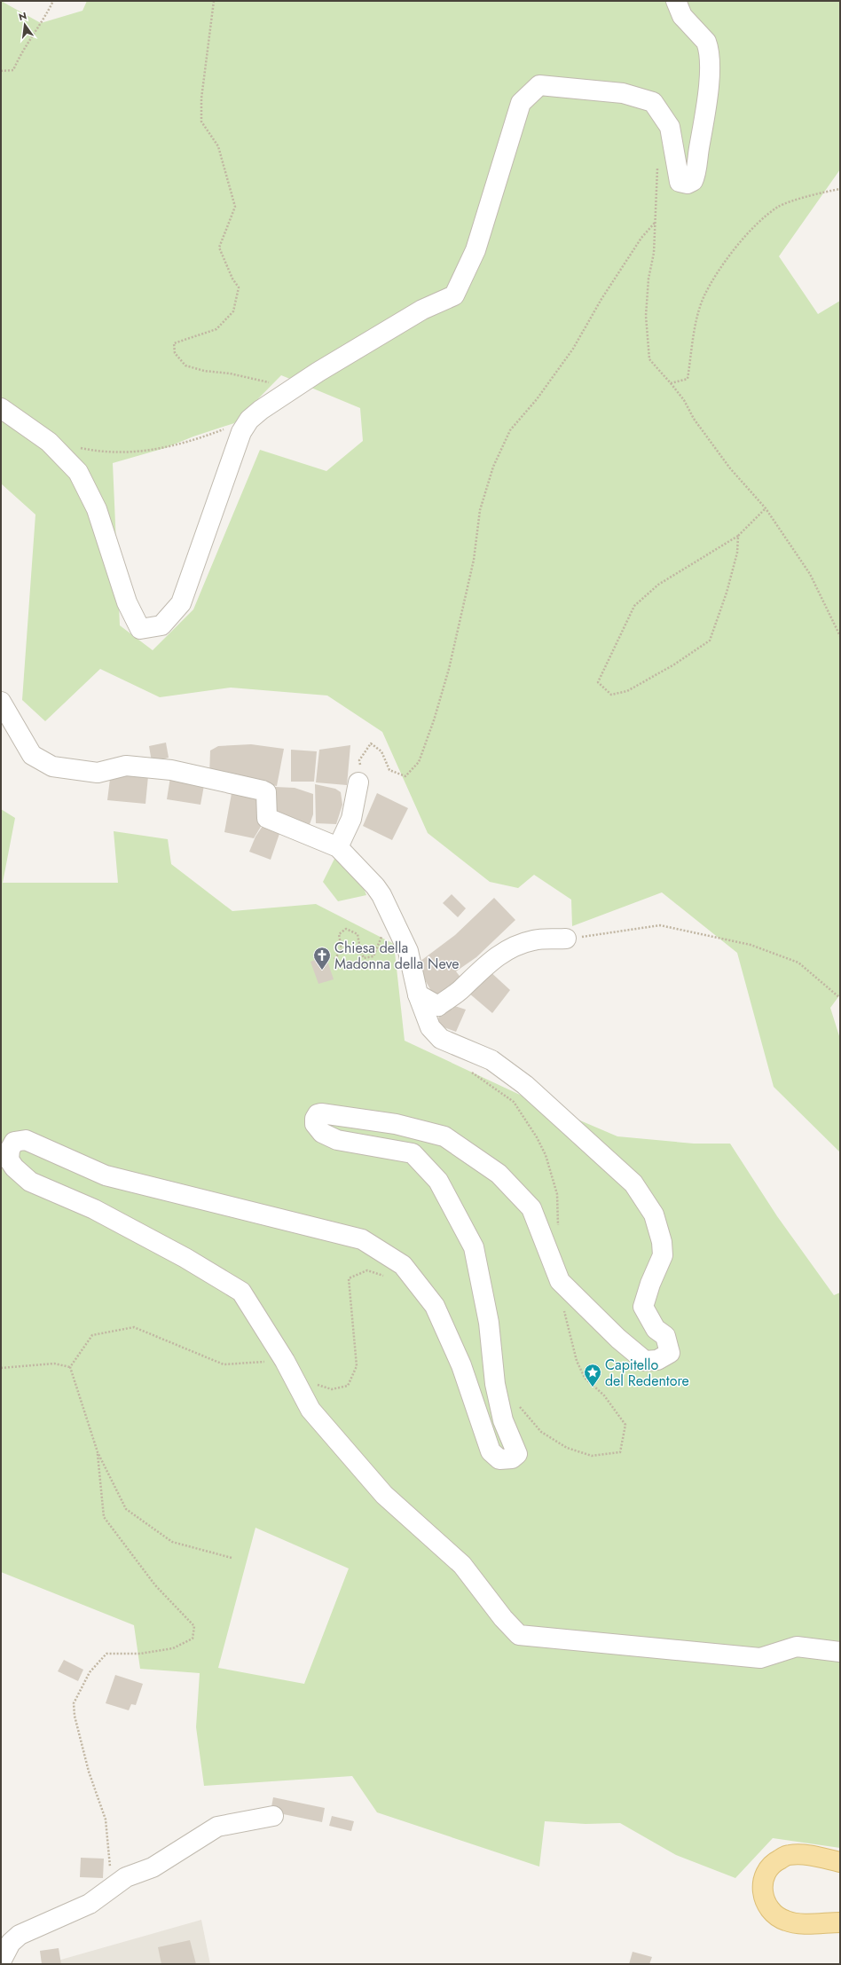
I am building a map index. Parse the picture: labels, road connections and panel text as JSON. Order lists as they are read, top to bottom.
{
  "places": {
    "church": ["Chiesa della Madonna della Neve"],
    "place": ["Capitello del Redentore"]
  },
  "north": "top"
}
